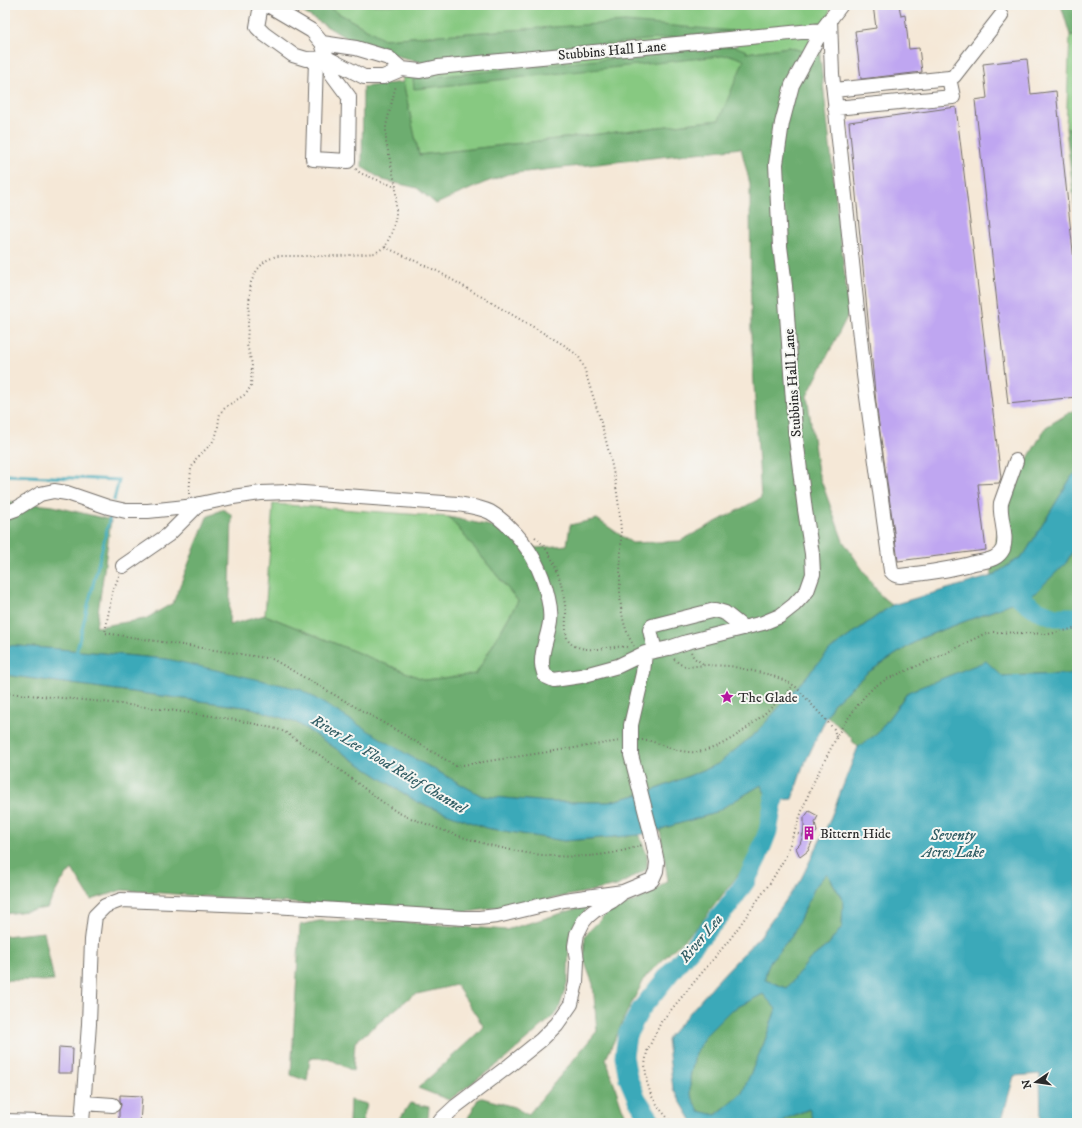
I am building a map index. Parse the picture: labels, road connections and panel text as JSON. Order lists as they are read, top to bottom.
{
  "streets": {
    "lane": ["Stubbins Hall Lane"]
  },
  "water": ["River Lee Flood Relief Channel", "Seventy Acres Lake", "River Lea"],
  "places": {
    "place": ["The Glade"],
    "building": ["Bittern Hide"]
  },
  "north": "left"
}
